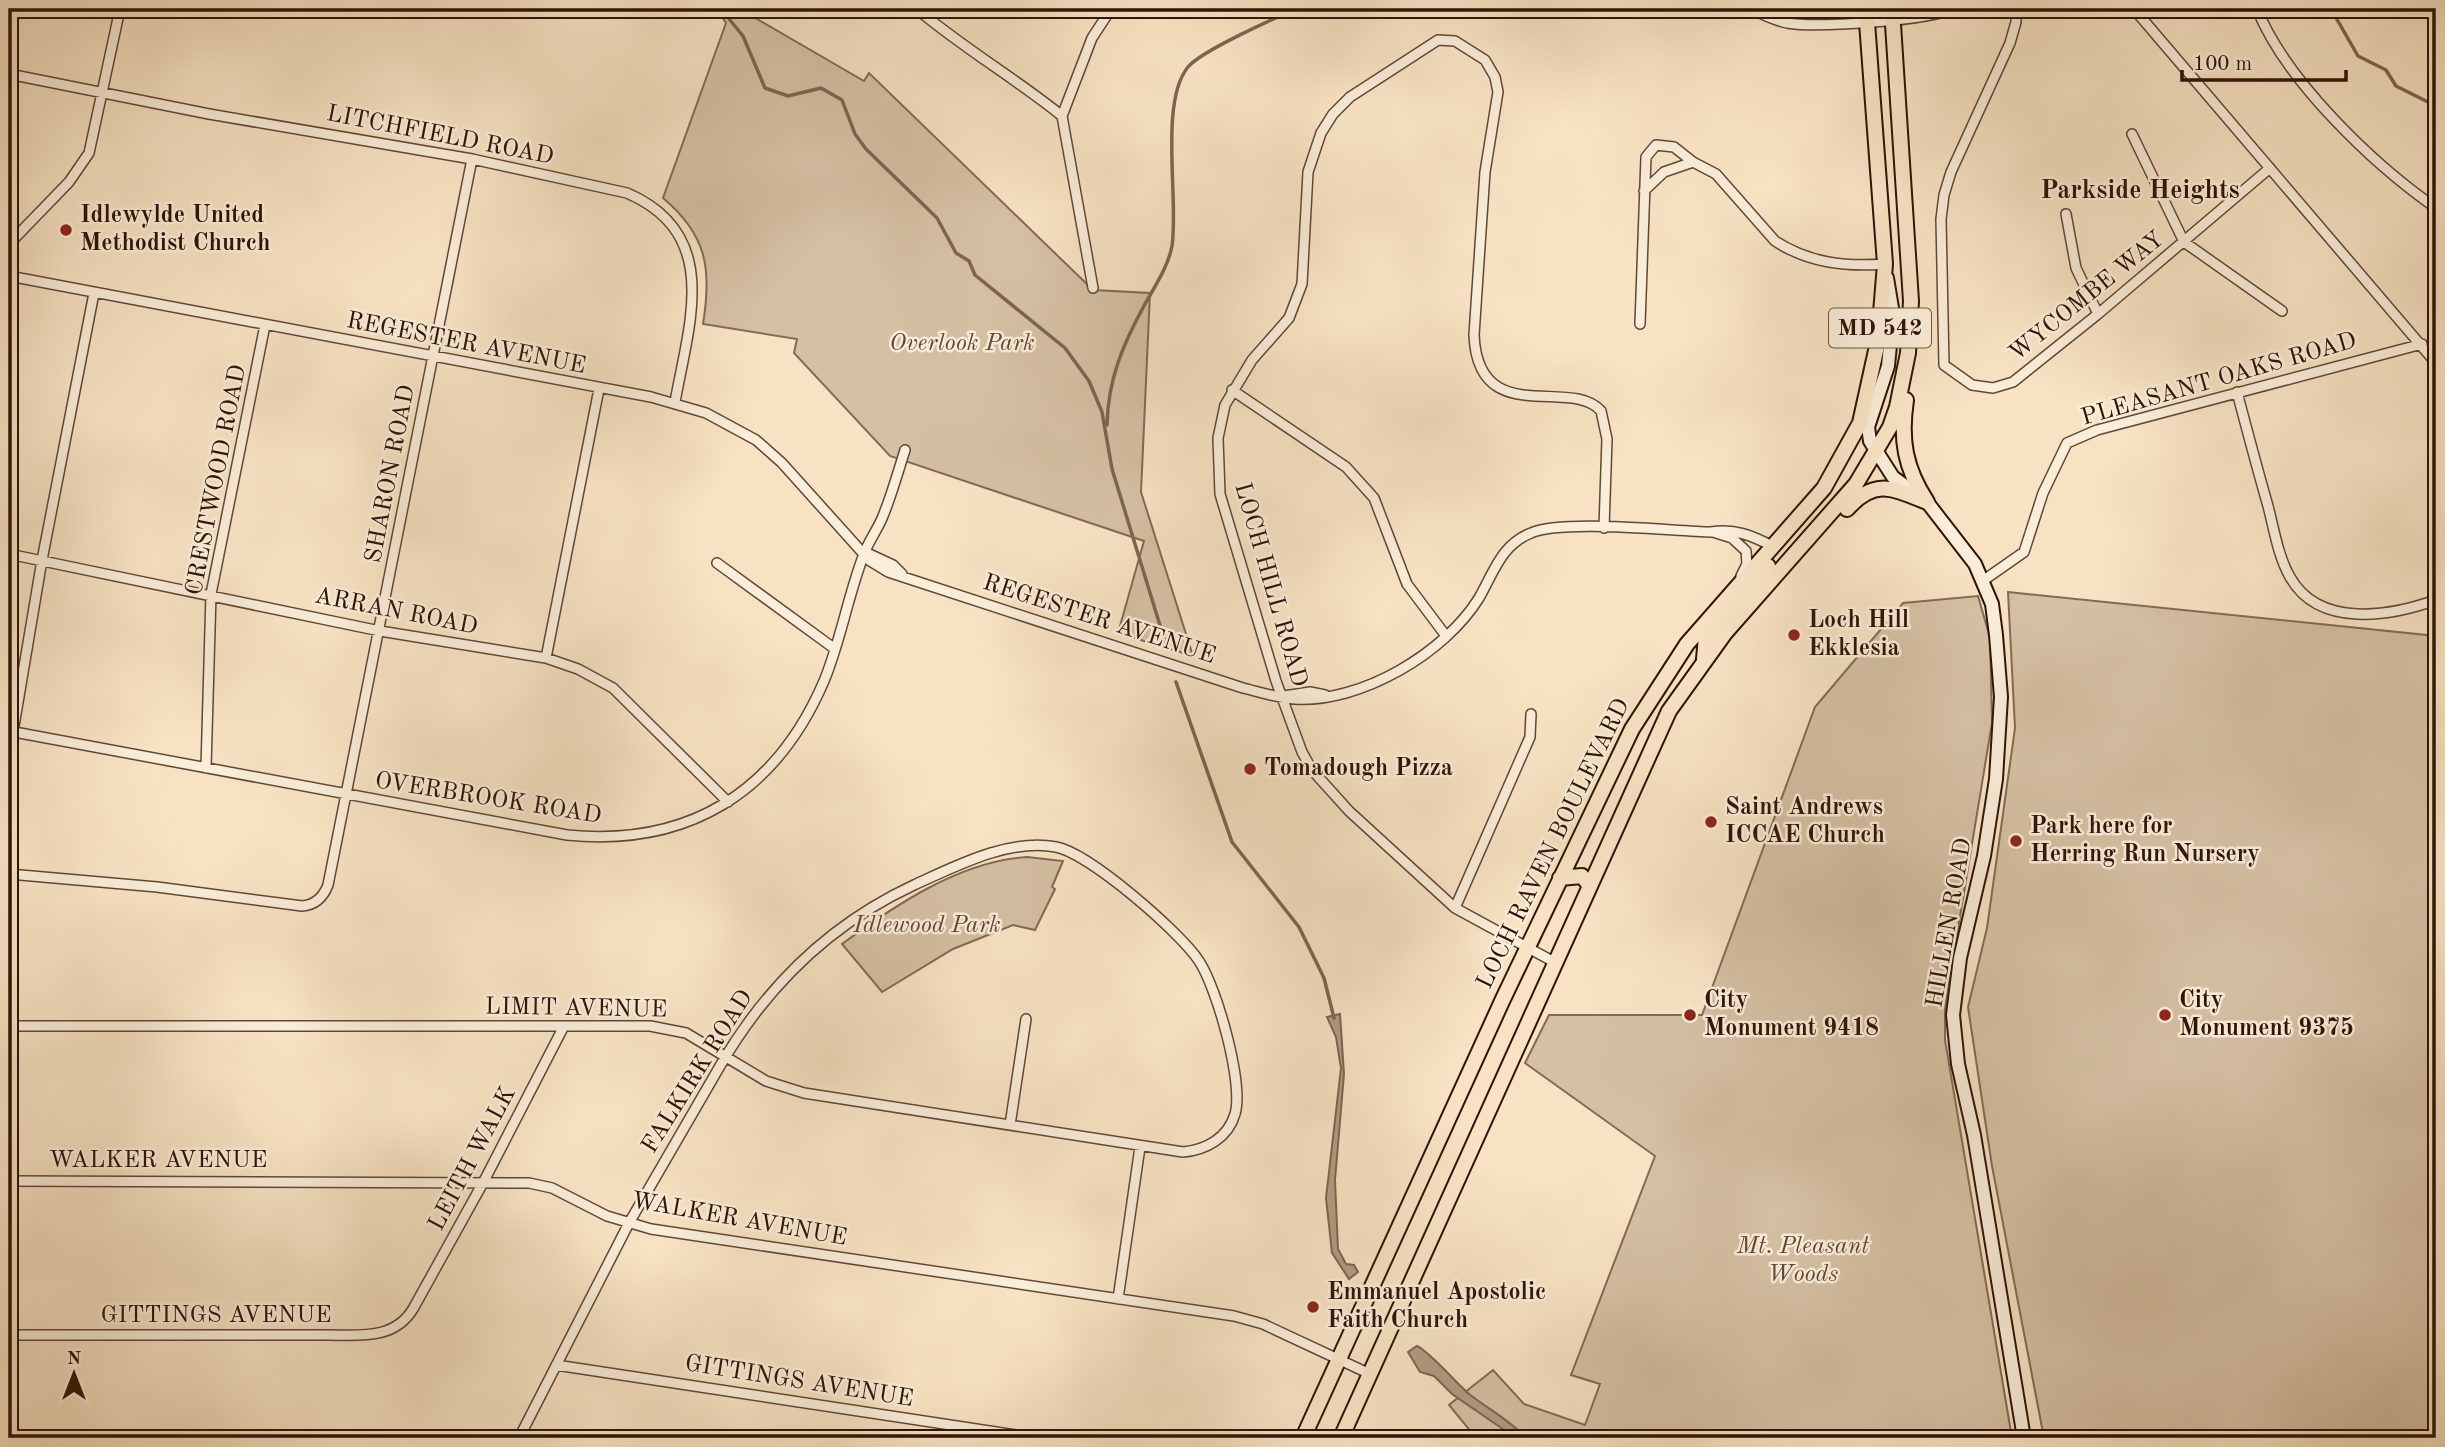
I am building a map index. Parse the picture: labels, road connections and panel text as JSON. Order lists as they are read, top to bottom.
{
  "streets": {
    "main road": ["MD 542", "LOCH RAVEN BOULEVARD"],
    "street": [
      "LITCHFIELD ROAD",
      "WYCOMBE WAY",
      "REGESTER AVENUE",
      "PLEASANT OAKS ROAD",
      "SHARON ROAD",
      "CRESTWOOD ROAD",
      "LOCH HILL ROAD",
      "ARRAN ROAD",
      "OVERBROOK ROAD",
      "HILLEN ROAD",
      "LIMIT AVENUE",
      "FALKIRK ROAD",
      "LEITH WALK",
      "WALKER AVENUE",
      "GITTINGS AVENUE"
    ]
  },
  "crossings": [
    ["LITCHFIELD ROAD", "REGESTER AVENUE"],
    ["LITCHFIELD ROAD", "SHARON ROAD"],
    ["REGESTER AVENUE", "SHARON ROAD"],
    ["REGESTER AVENUE", "CRESTWOOD ROAD"],
    ["REGESTER AVENUE", "LOCH HILL ROAD"],
    ["REGESTER AVENUE", "OVERBROOK ROAD"],
    ["REGESTER AVENUE", "LOCH RAVEN BOULEVARD"],
    ["PLEASANT OAKS ROAD", "HILLEN ROAD"],
    ["SHARON ROAD", "ARRAN ROAD"],
    ["SHARON ROAD", "OVERBROOK ROAD"],
    ["CRESTWOOD ROAD", "ARRAN ROAD"],
    ["CRESTWOOD ROAD", "OVERBROOK ROAD"],
    ["LOCH HILL ROAD", "LOCH RAVEN BOULEVARD"],
    ["ARRAN ROAD", "OVERBROOK ROAD"],
    ["LOCH RAVEN BOULEVARD", "HILLEN ROAD"],
    ["LOCH RAVEN BOULEVARD", "WALKER AVENUE"],
    ["LIMIT AVENUE", "FALKIRK ROAD"],
    ["LIMIT AVENUE", "LEITH WALK"],
    ["FALKIRK ROAD", "WALKER AVENUE"],
    ["FALKIRK ROAD", "GITTINGS AVENUE"],
    ["LEITH WALK", "WALKER AVENUE"],
    ["LEITH WALK", "GITTINGS AVENUE"]
  ],
  "districts": ["Parkside Heights"],
  "parks": ["Overlook Park", "Idlewood Park", "Mt. Pleasant Woods"],
  "places": [
    "Idlewylde United Methodist Church",
    "Loch Hill Ekklesia",
    "Tomadough Pizza",
    "Saint Andrews ICCAE Church",
    "Park here for Herring Run Nursery",
    "City Monument 9418",
    "City Monument 9375",
    "Emmanuel Apostolic Faith Church"
  ],
  "scale_bar": "100 m",
  "north": "top"
}
